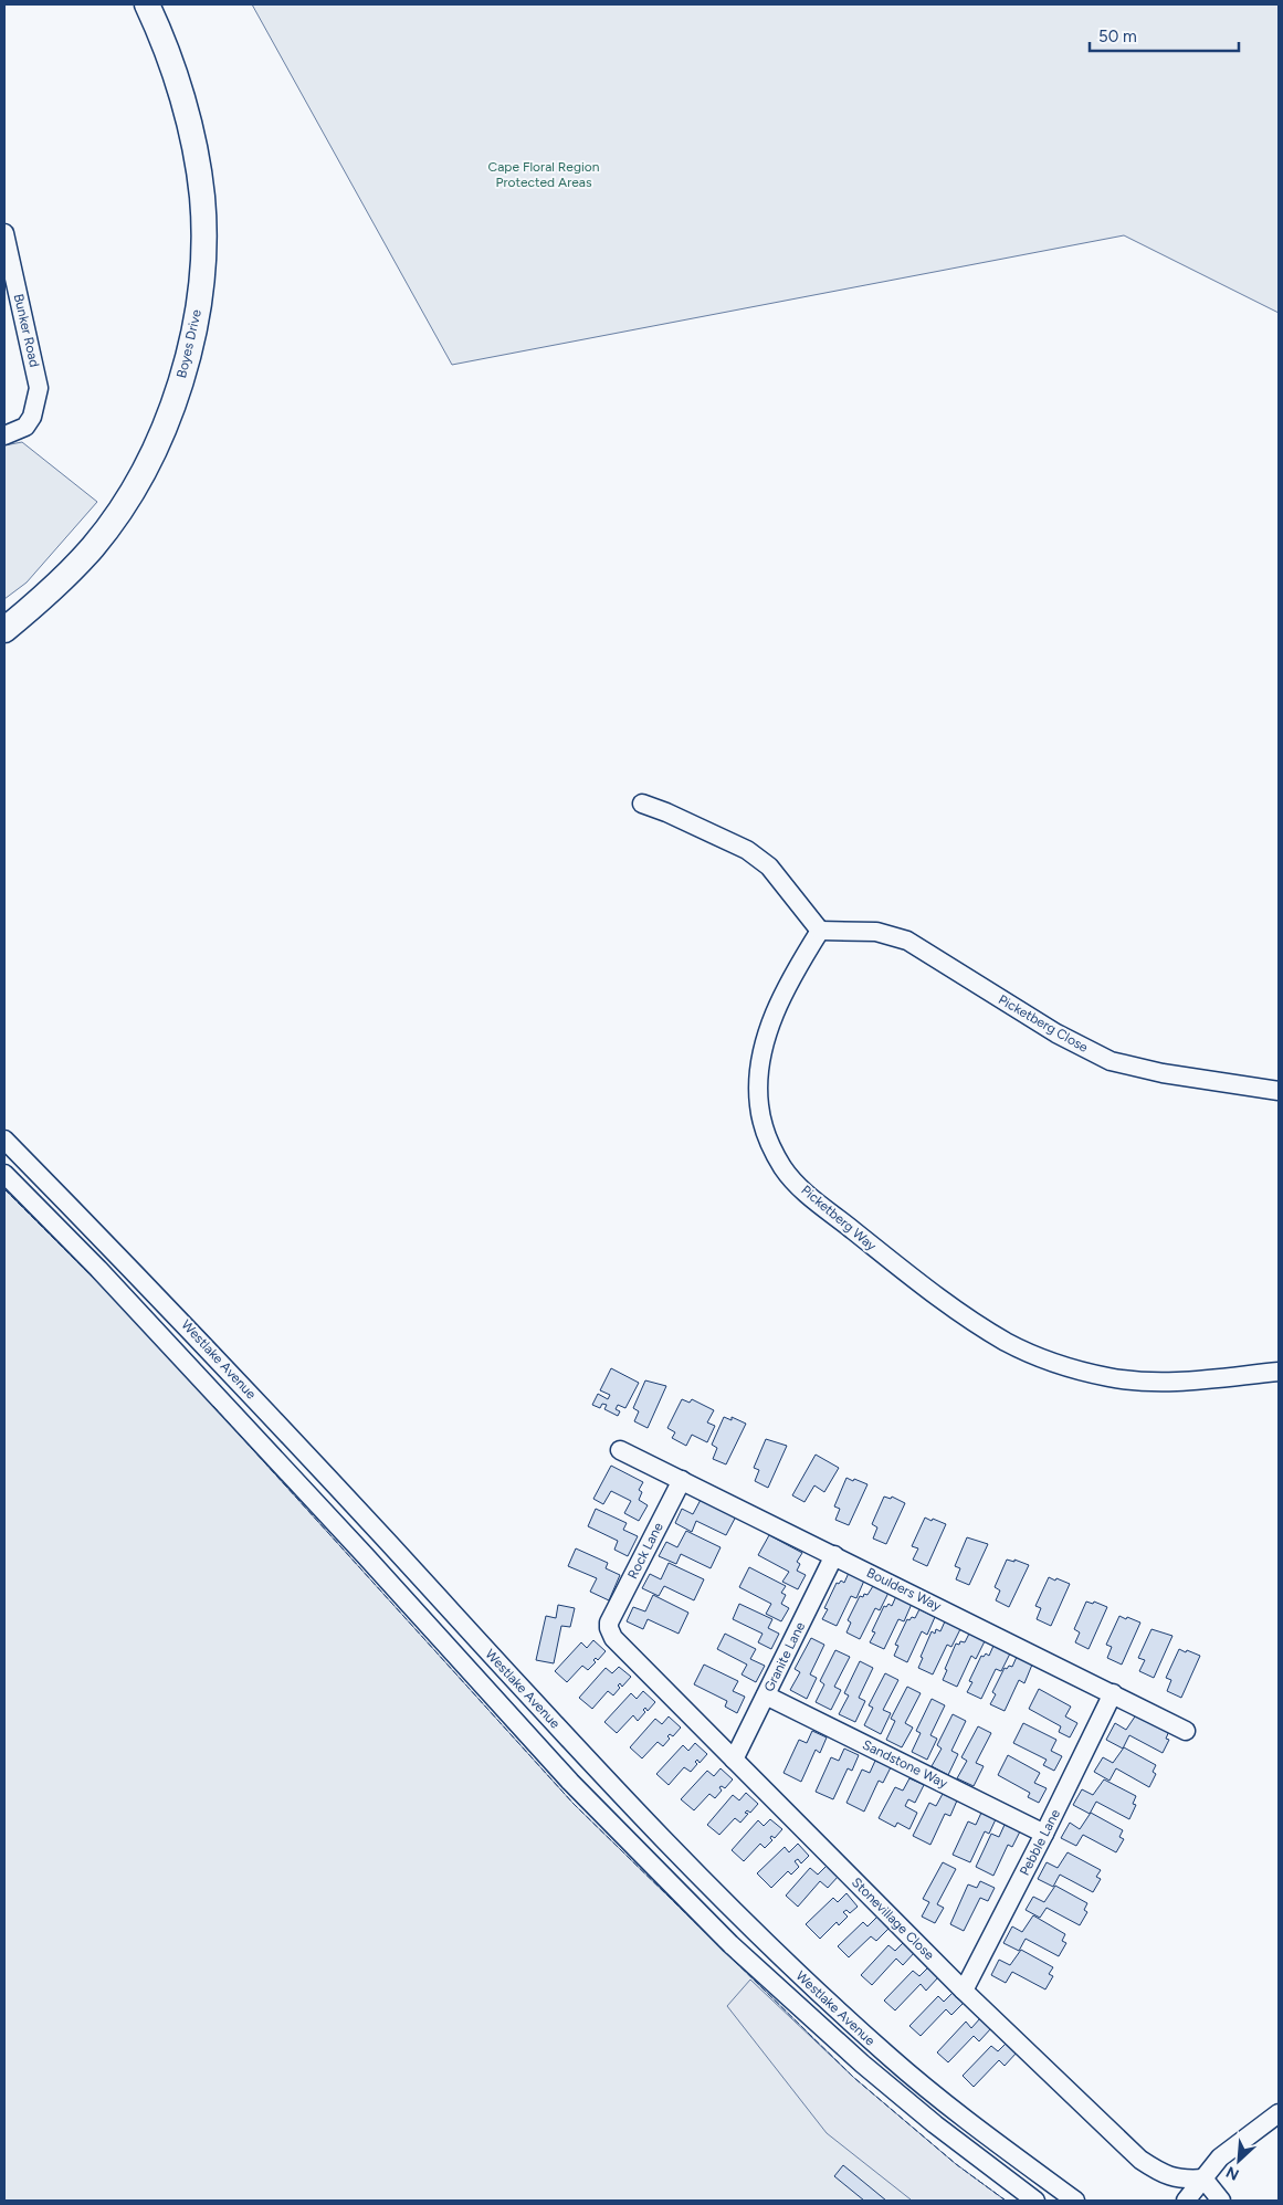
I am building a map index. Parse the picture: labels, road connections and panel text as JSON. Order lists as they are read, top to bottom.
{
  "streets": {
    "main road": ["Boyes Drive"],
    "street": [
      "Bunker Road",
      "Picketberg Close",
      "Picketberg Way",
      "Westlake Avenue",
      "Rock Lane",
      "Boulders Way",
      "Granite Lane",
      "Sandstone Way",
      "Pebble Lane",
      "Stonevillage Close"
    ]
  },
  "crossings": [
    ["Picketberg Close", "Picketberg Way"],
    ["Rock Lane", "Boulders Way"],
    ["Rock Lane", "Stonevillage Close"],
    ["Boulders Way", "Granite Lane"],
    ["Boulders Way", "Pebble Lane"],
    ["Granite Lane", "Sandstone Way"],
    ["Granite Lane", "Stonevillage Close"],
    ["Sandstone Way", "Pebble Lane"],
    ["Pebble Lane", "Stonevillage Close"]
  ],
  "parks": ["Cape Floral Region Protected Areas"],
  "scale_bar": "50 m",
  "north": "bottom left"
}
